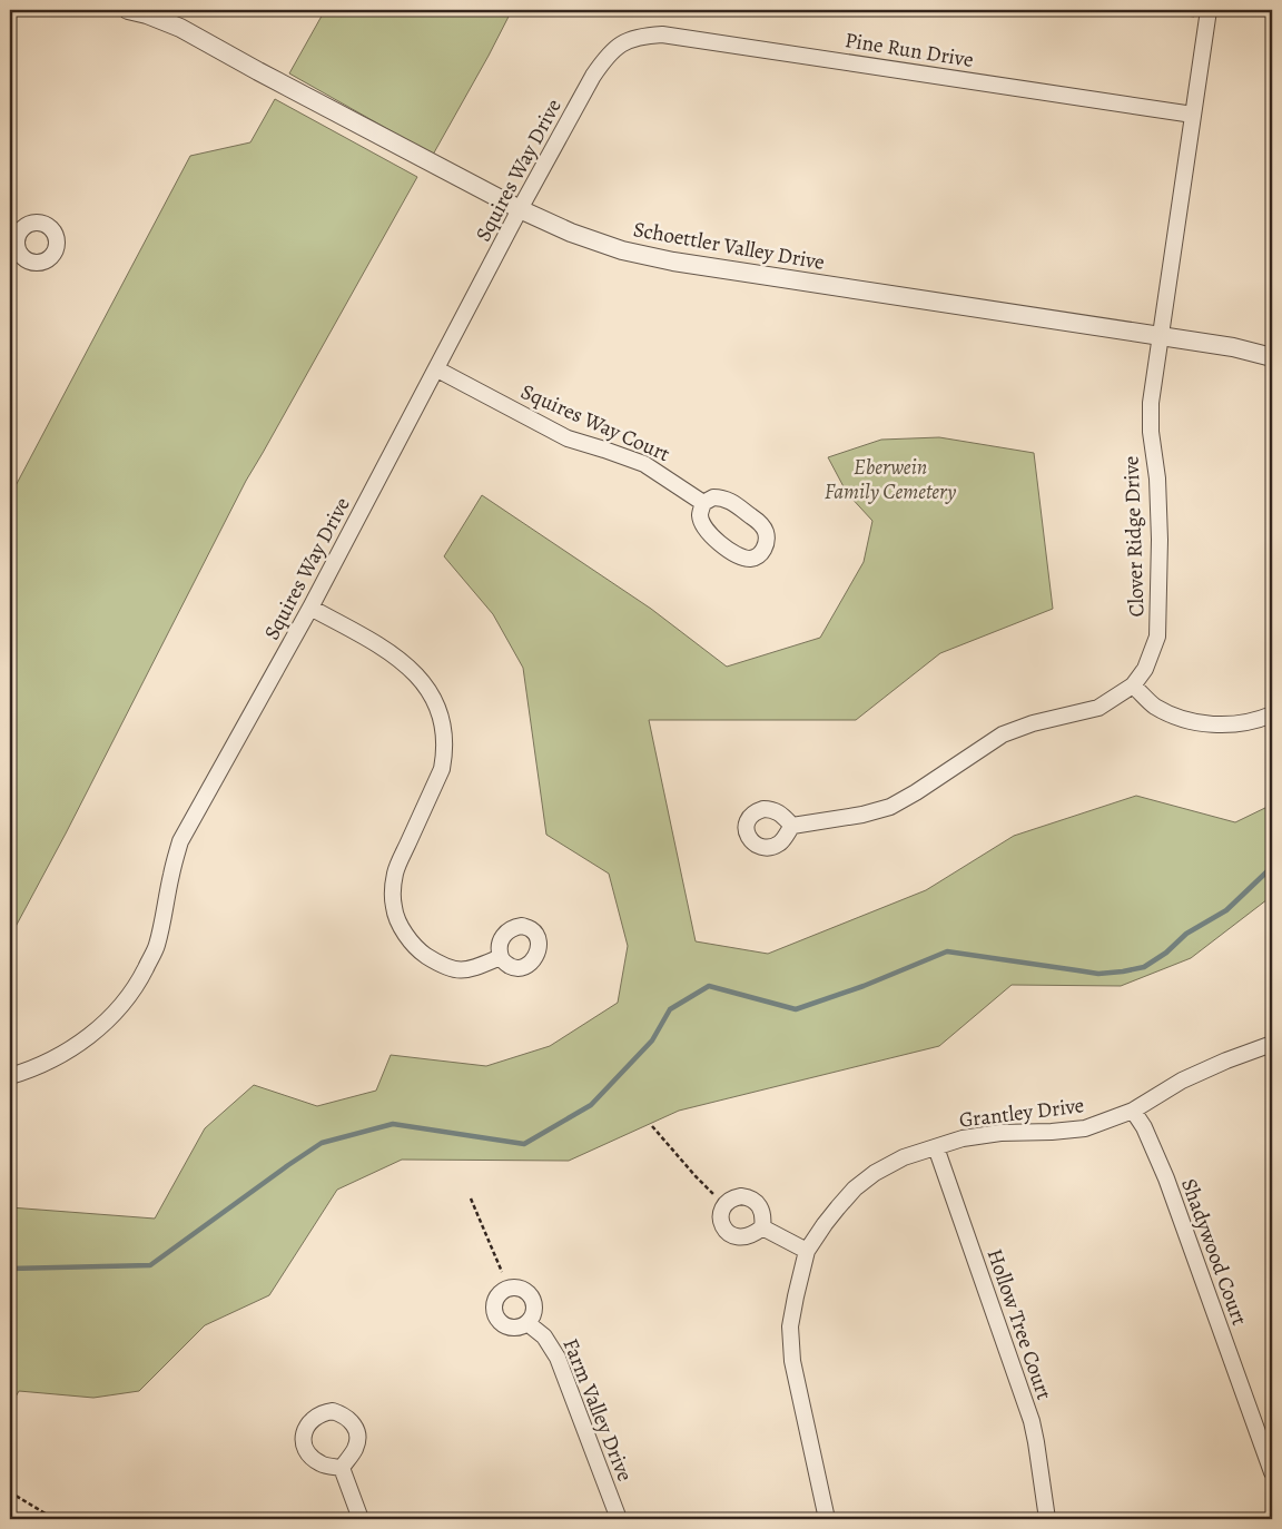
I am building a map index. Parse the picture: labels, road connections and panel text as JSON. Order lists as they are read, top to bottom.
{
  "streets": {
    "street": [
      "Pine Run Drive",
      "Squires Way Drive",
      "Schoettler Valley Drive",
      "Squires Way Court",
      "Clover Ridge Drive",
      "Grantley Drive",
      "Shadywood Court",
      "Hollow Tree Court",
      "Farm Valley Drive"
    ]
  },
  "crossings": [
    ["Pine Run Drive", "Squires Way Drive"],
    ["Pine Run Drive", "Clover Ridge Drive"],
    ["Squires Way Drive", "Schoettler Valley Drive"],
    ["Squires Way Drive", "Squires Way Court"],
    ["Schoettler Valley Drive", "Clover Ridge Drive"],
    ["Grantley Drive", "Shadywood Court"],
    ["Grantley Drive", "Hollow Tree Court"]
  ],
  "parks": ["Eberwein Family Cemetery"]
}
